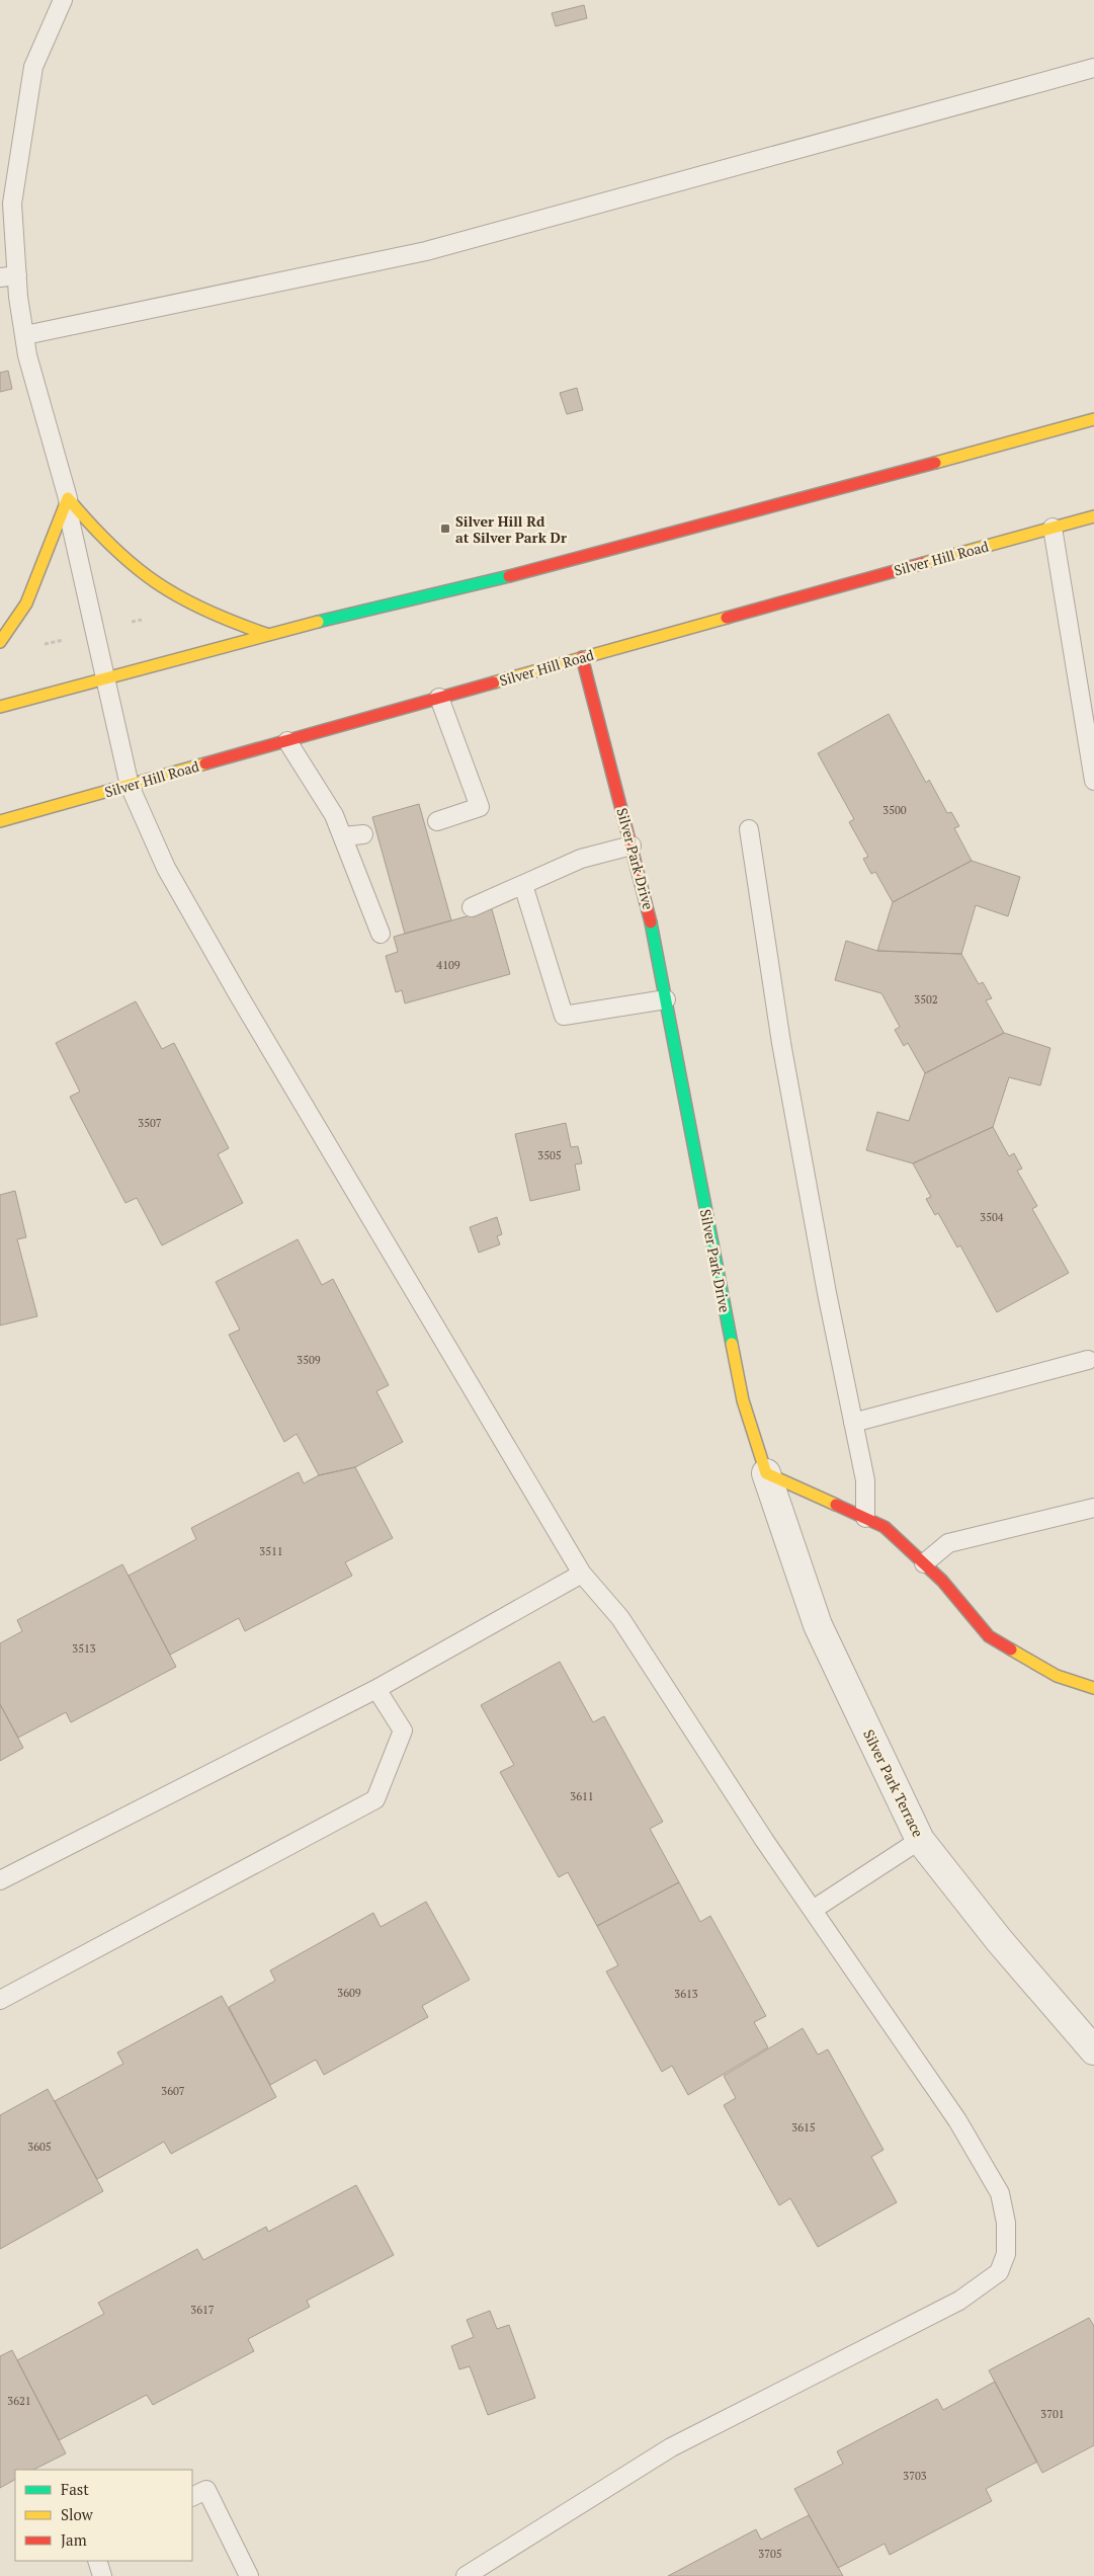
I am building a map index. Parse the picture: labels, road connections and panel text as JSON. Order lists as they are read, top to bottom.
{
  "streets": {
    "main road": ["Silver Hill Road", "Silver Park Drive"],
    "street": ["Silver Park Terrace"]
  },
  "crossings": [
    ["Silver Hill Road", "Silver Park Drive"],
    ["Silver Park Drive", "Silver Park Terrace"]
  ],
  "places": {
    "transit": ["Silver Hill Rd at Silver Park Dr"]
  },
  "house_numbers": [
    "3500",
    "4109",
    "3502",
    "3507",
    "3505",
    "3504",
    "3509",
    "3511",
    "3513",
    "3611",
    "3609",
    "3613",
    "3607",
    "3615",
    "3605",
    "3617",
    "3621",
    "3701",
    "3703",
    "3705"
  ],
  "legend": ["Fast", "Slow", "Jam"]
}
